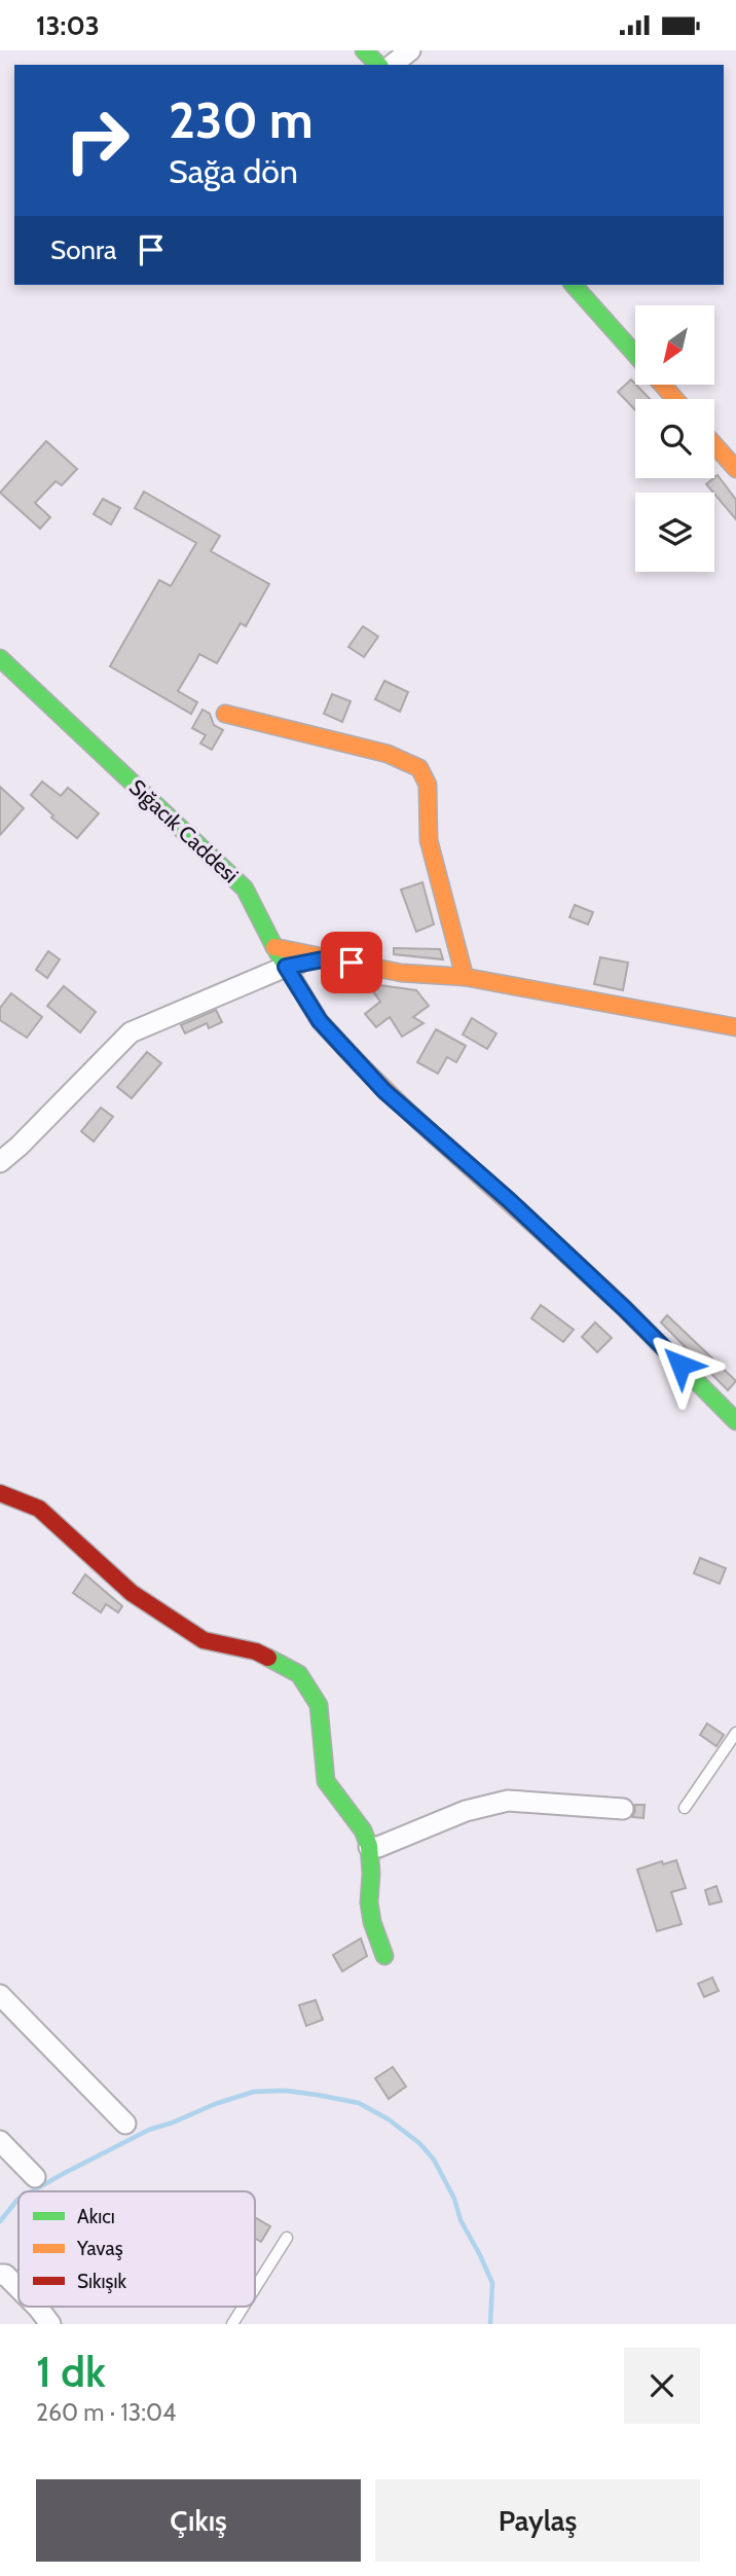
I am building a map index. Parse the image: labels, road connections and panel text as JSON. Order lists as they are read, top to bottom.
{
  "streets": {
    "street": ["Sığacık Caddesi"]
  },
  "legend": ["Akıcı", "Yavaş", "Sıkışık"],
  "north": "bottom left",
  "page": {
    "status": "13:03",
    "turn": ["230 m", "Sağa dön"],
    "then": "Sonra",
    "heading": ["1 dk", "260 m · 13:04"],
    "buttons": ["Çıkış", "Paylaş"]
  }
}
